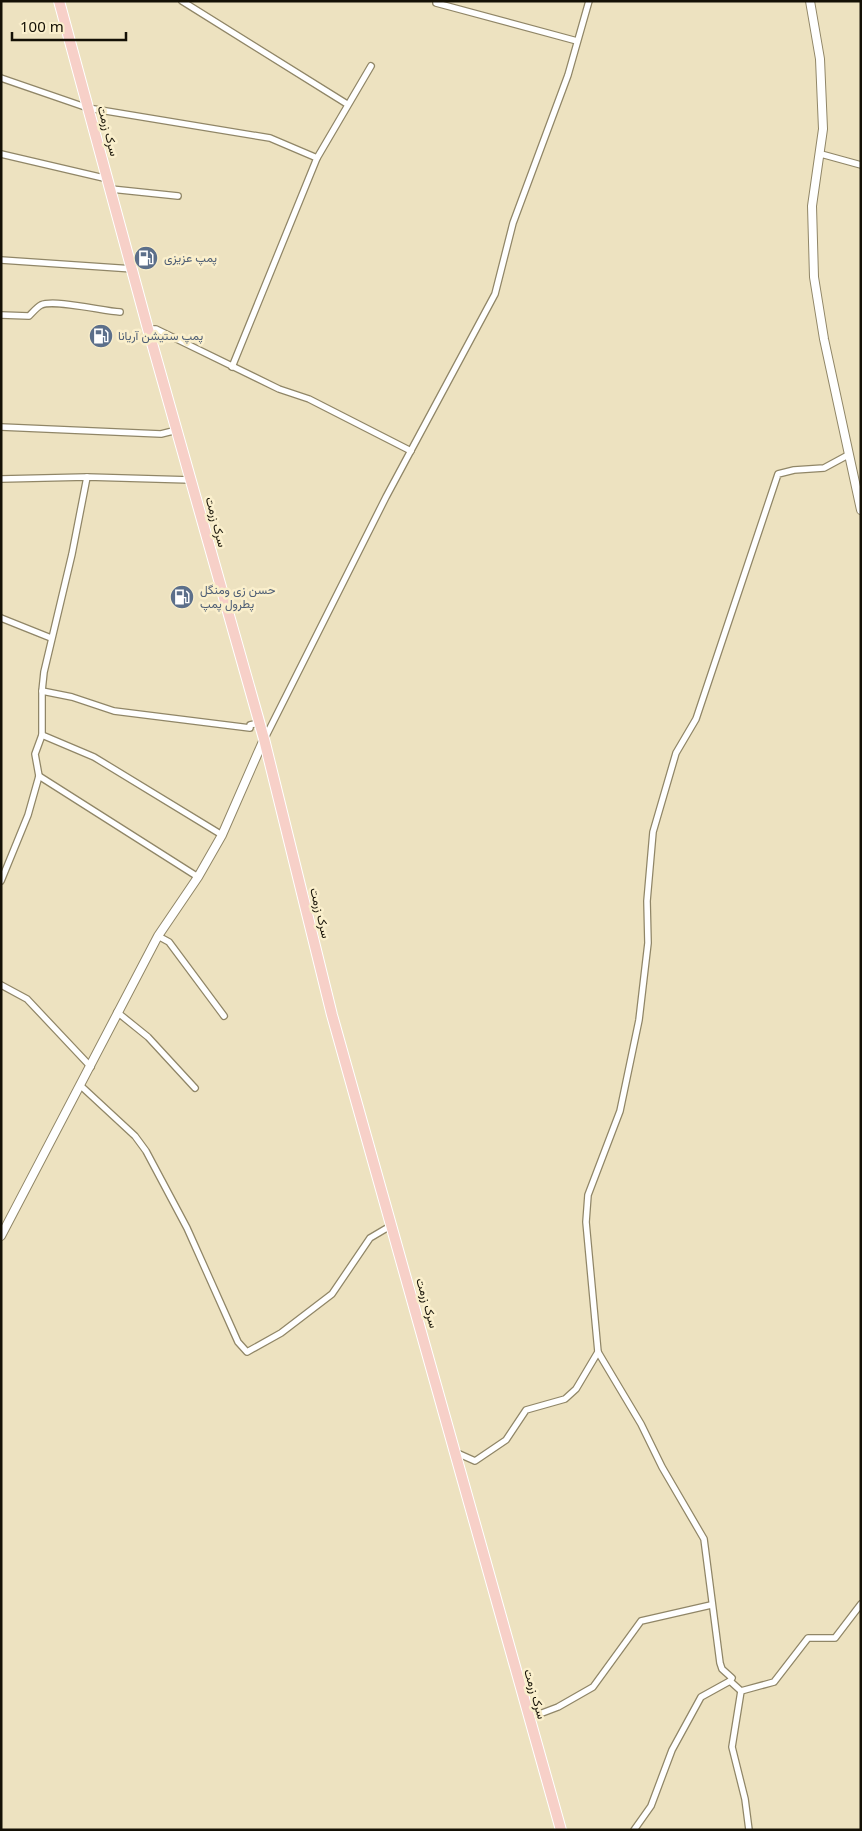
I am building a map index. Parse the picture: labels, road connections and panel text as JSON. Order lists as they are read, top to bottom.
{
  "streets": {
    "highway": ["سرک زرمت"]
  },
  "places": {
    "fuel station": ["پمپ عزیزی", "پمپ ستیشن آریانا", "حسن زی ومنگل پطرول پمپ"]
  },
  "scale_bar": "100 m"
}
